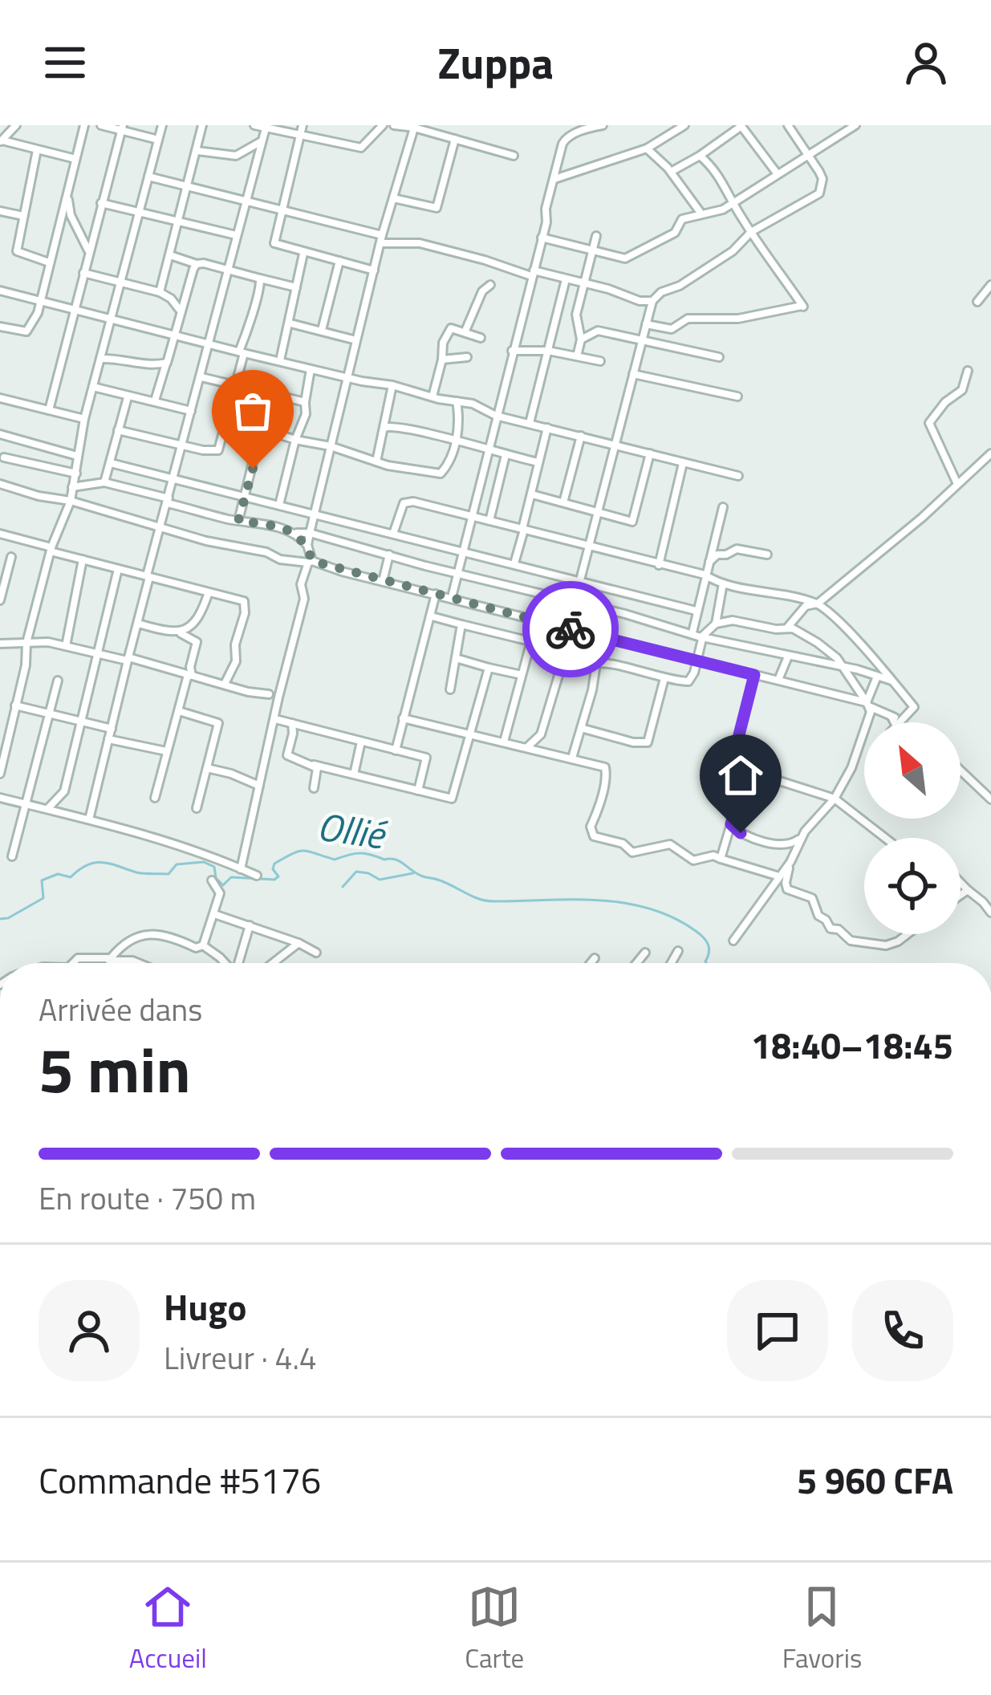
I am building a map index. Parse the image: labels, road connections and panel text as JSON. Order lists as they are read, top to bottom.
{
  "water": ["Ollié"],
  "north": "top left",
  "page": {
    "header": "Zuppa",
    "heading": ["5 min", "Arrivée dans", "18:40–18:45"],
    "panel": [
      "Hugo",
      "Livreur · 4.4",
      "Commande #5176",
      "5 960 CFA"
    ],
    "bar": "En route · 750 m",
    "tabs": ["Accueil", "Carte", "Favoris"]
  }
}
